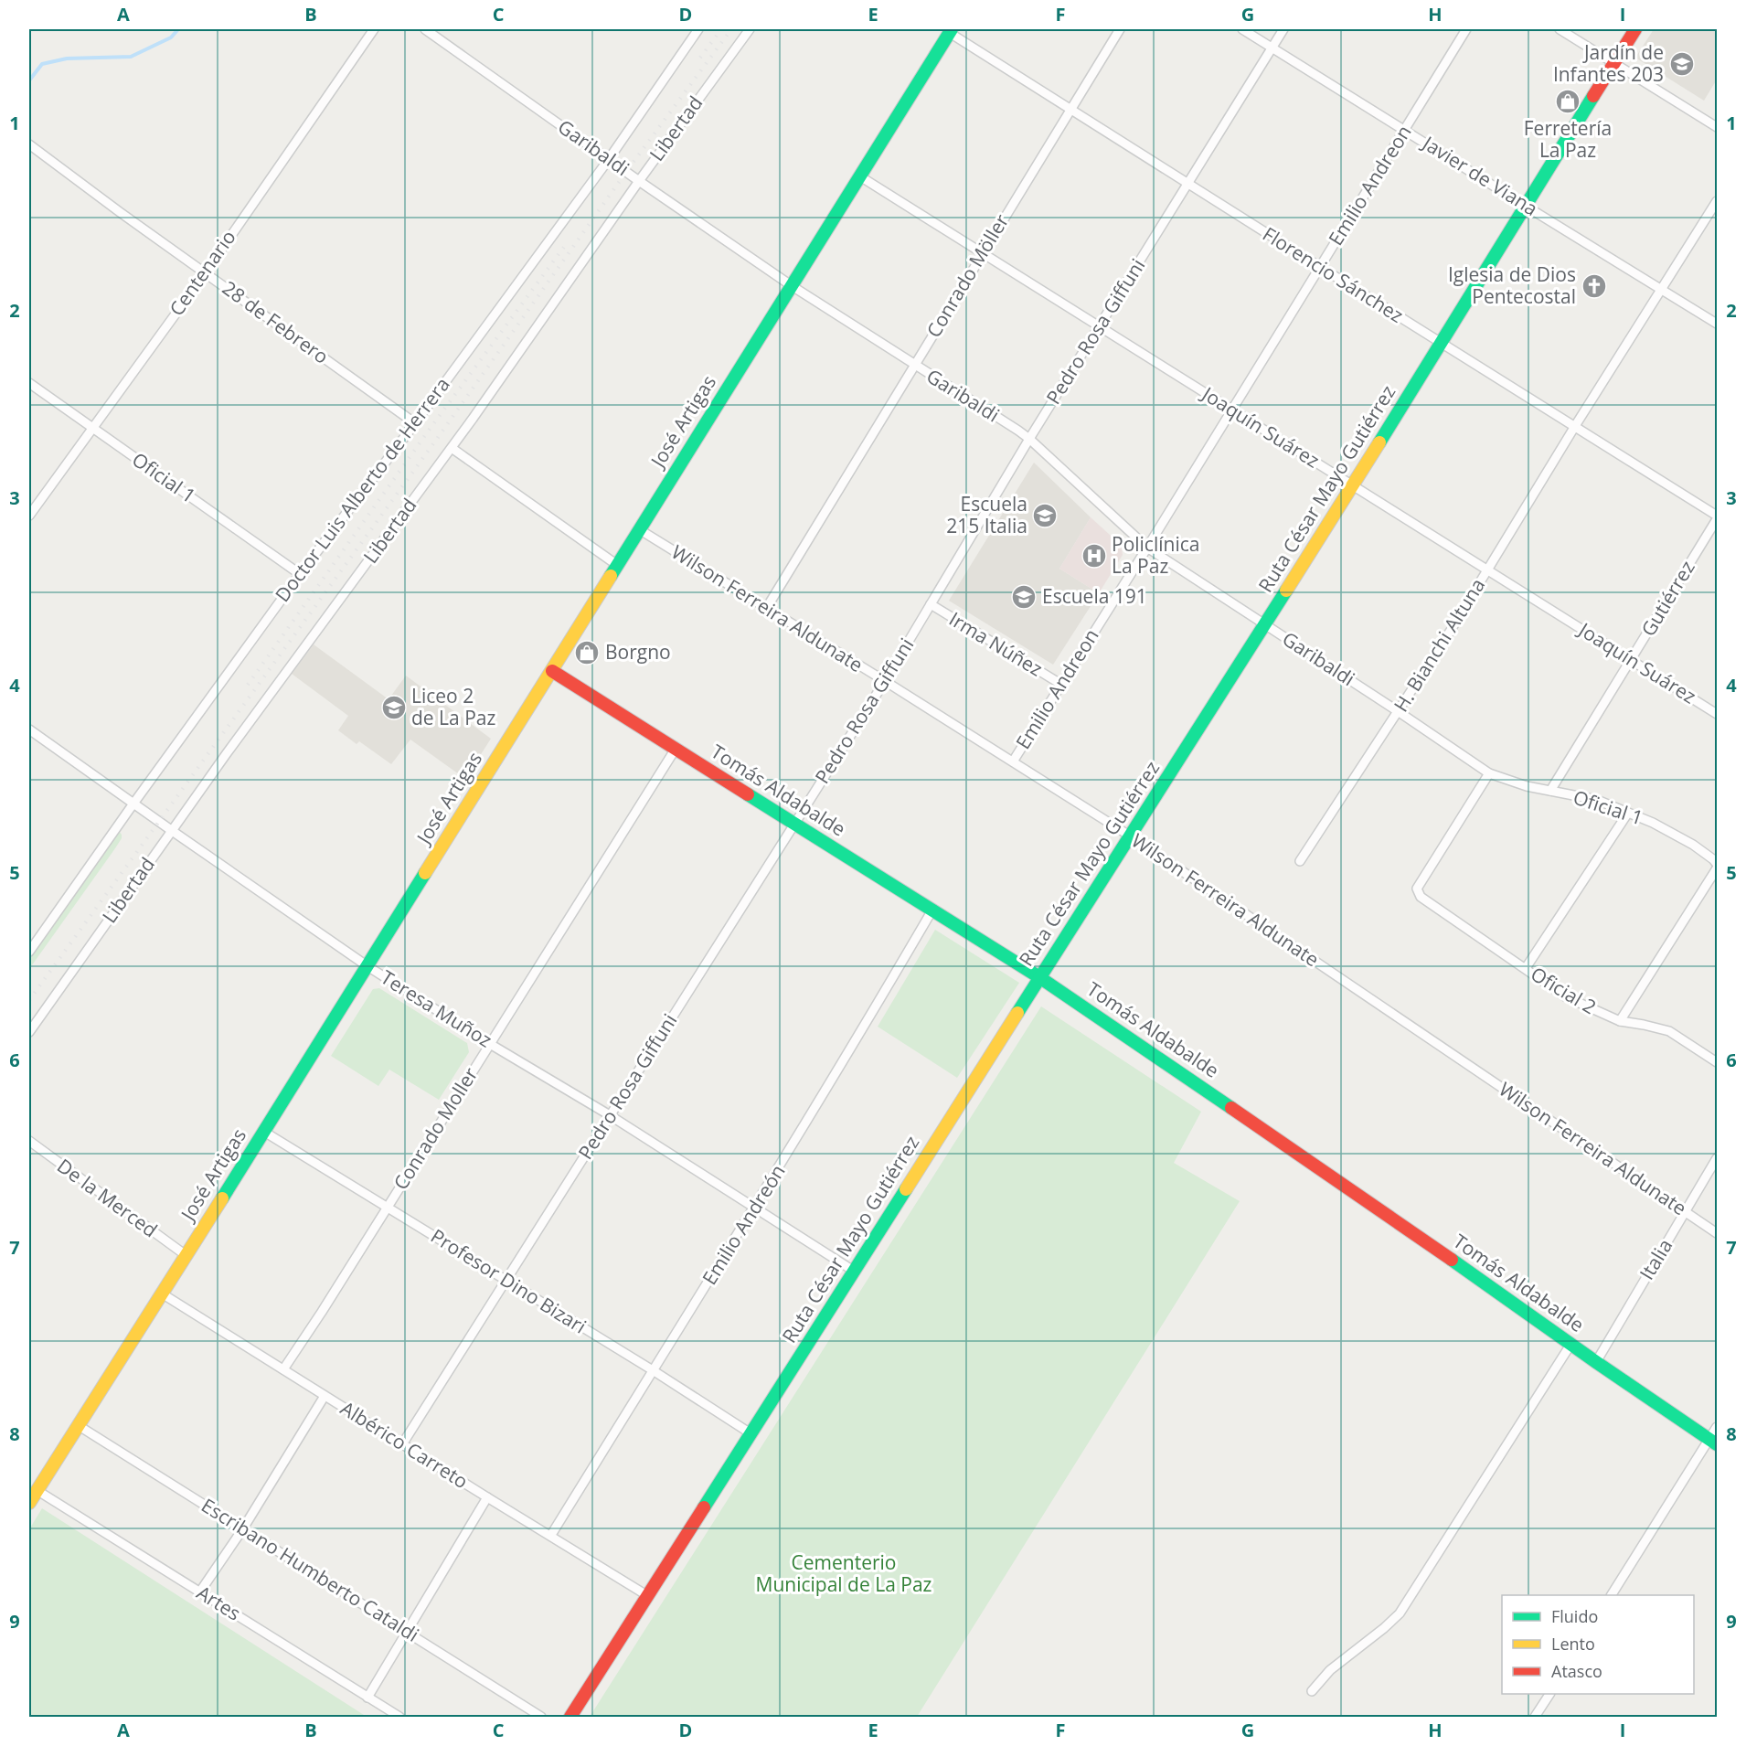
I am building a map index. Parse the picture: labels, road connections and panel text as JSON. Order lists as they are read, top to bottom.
{
  "streets": {
    "street": [
      "Libertad",
      "Garibaldi",
      "Javier de Viana",
      "Emilio Andreon",
      "Centenario",
      "Florencio Sánchez",
      "Conrado Möller",
      "28 de Febrero",
      "Pedro Rosa Giffuni",
      "José Artigas",
      "Joaquín Suárez",
      "Oficial 1",
      "Ruta César Mayo Gutiérrez",
      "Doctor Luis Alberto de Herrera",
      "Gutiérrez",
      "Wilson Ferreira Aldunate",
      "Irma Núñez",
      "H. Bianchi Altuna",
      "Tomás Aldabalde",
      "Oficial 2",
      "Teresa Muñoz",
      "Conrado Moller",
      "De la Merced",
      "Emilio Andreón",
      "Italia",
      "Profesor Dino Bizari",
      "Albérico Carreto",
      "Escribano Humberto Cataldi",
      "Artes"
    ]
  },
  "crossings": [
    ["Libertad", "Garibaldi"],
    ["Libertad", "Teresa Muñoz"],
    ["Garibaldi", "Emilio Andreon"],
    ["Garibaldi", "Conrado Möller"],
    ["Garibaldi", "Pedro Rosa Giffuni"],
    ["Garibaldi", "José Artigas"],
    ["Garibaldi", "Oficial 1"],
    ["Garibaldi", "Ruta César Mayo Gutiérrez"],
    ["Garibaldi", "Doctor Luis Alberto de Herrera"],
    ["Garibaldi", "H. Bianchi Altuna"],
    ["Garibaldi", "Oficial 2"],
    ["Javier de Viana", "Emilio Andreon"],
    ["Javier de Viana", "Pedro Rosa Giffuni"],
    ["Javier de Viana", "Ruta César Mayo Gutiérrez"],
    ["Javier de Viana", "H. Bianchi Altuna"],
    ["Emilio Andreon", "Florencio Sánchez"],
    ["Emilio Andreon", "Joaquín Suárez"],
    ["Emilio Andreon", "Wilson Ferreira Aldunate"],
    ["Emilio Andreon", "Irma Núñez"],
    ["Centenario", "28 de Febrero"],
    ["Centenario", "Oficial 1"],
    ["Florencio Sánchez", "Conrado Möller"],
    ["Florencio Sánchez", "Pedro Rosa Giffuni"],
    ["Florencio Sánchez", "José Artigas"],
    ["Florencio Sánchez", "Ruta César Mayo Gutiérrez"],
    ["Florencio Sánchez", "Gutiérrez"],
    ["Florencio Sánchez", "H. Bianchi Altuna"],
    ["Conrado Möller", "Joaquín Suárez"],
    ["Conrado Möller", "Wilson Ferreira Aldunate"],
    ["28 de Febrero", "Doctor Luis Alberto de Herrera"],
    ["Pedro Rosa Giffuni", "Joaquín Suárez"],
    ["Pedro Rosa Giffuni", "Wilson Ferreira Aldunate"],
    ["Pedro Rosa Giffuni", "Irma Núñez"],
    ["Pedro Rosa Giffuni", "Tomás Aldabalde"],
    ["Pedro Rosa Giffuni", "Teresa Muñoz"],
    ["Pedro Rosa Giffuni", "Profesor Dino Bizari"],
    ["Pedro Rosa Giffuni", "Albérico Carreto"],
    ["José Artigas", "Joaquín Suárez"],
    ["José Artigas", "Wilson Ferreira Aldunate"],
    ["José Artigas", "Tomás Aldabalde"],
    ["José Artigas", "Teresa Muñoz"],
    ["José Artigas", "De la Merced"],
    ["José Artigas", "Profesor Dino Bizari"],
    ["José Artigas", "Albérico Carreto"],
    ["José Artigas", "Escribano Humberto Cataldi"],
    ["José Artigas", "Artes"],
    ["Joaquín Suárez", "Ruta César Mayo Gutiérrez"],
    ["Joaquín Suárez", "Gutiérrez"],
    ["Joaquín Suárez", "H. Bianchi Altuna"],
    ["Oficial 1", "Doctor Luis Alberto de Herrera"],
    ["Oficial 1", "Gutiérrez"],
    ["Oficial 1", "Oficial 2"],
    ["Ruta César Mayo Gutiérrez", "Wilson Ferreira Aldunate"],
    ["Ruta César Mayo Gutiérrez", "Tomás Aldabalde"],
    ["Ruta César Mayo Gutiérrez", "Teresa Muñoz"],
    ["Ruta César Mayo Gutiérrez", "Profesor Dino Bizari"],
    ["Ruta César Mayo Gutiérrez", "Albérico Carreto"],
    ["Doctor Luis Alberto de Herrera", "Teresa Muñoz"],
    ["Wilson Ferreira Aldunate", "Italia"],
    ["Tomás Aldabalde", "Conrado Moller"],
    ["Tomás Aldabalde", "Emilio Andreón"],
    ["Tomás Aldabalde", "Italia"],
    ["Teresa Muñoz", "Conrado Moller"],
    ["Teresa Muñoz", "Emilio Andreón"],
    ["Conrado Moller", "Profesor Dino Bizari"],
    ["Conrado Moller", "Albérico Carreto"],
    ["Emilio Andreón", "Profesor Dino Bizari"],
    ["Emilio Andreón", "Albérico Carreto"]
  ],
  "parks": ["Cementerio Municipal de La Paz"],
  "places": {
    "school or university": [
      "Jardín de Infantes 203",
      "Escuela 215 Italia",
      "Escuela 191",
      "Liceo 2 de La Paz"
    ],
    "shop": ["Ferretería La Paz", "Borgno"],
    "church": ["Iglesia de Dios Pentecostal"],
    "hospital": ["Policlínica La Paz"]
  },
  "legend": ["Fluido", "Lento", "Atasco"],
  "grid": {
    "columns": [
      "A",
      "B",
      "C",
      "D",
      "E",
      "F",
      "G",
      "H",
      "I"
    ],
    "rows": [
      "1",
      "2",
      "3",
      "4",
      "5",
      "6",
      "7",
      "8",
      "9"
    ]
  }
}
